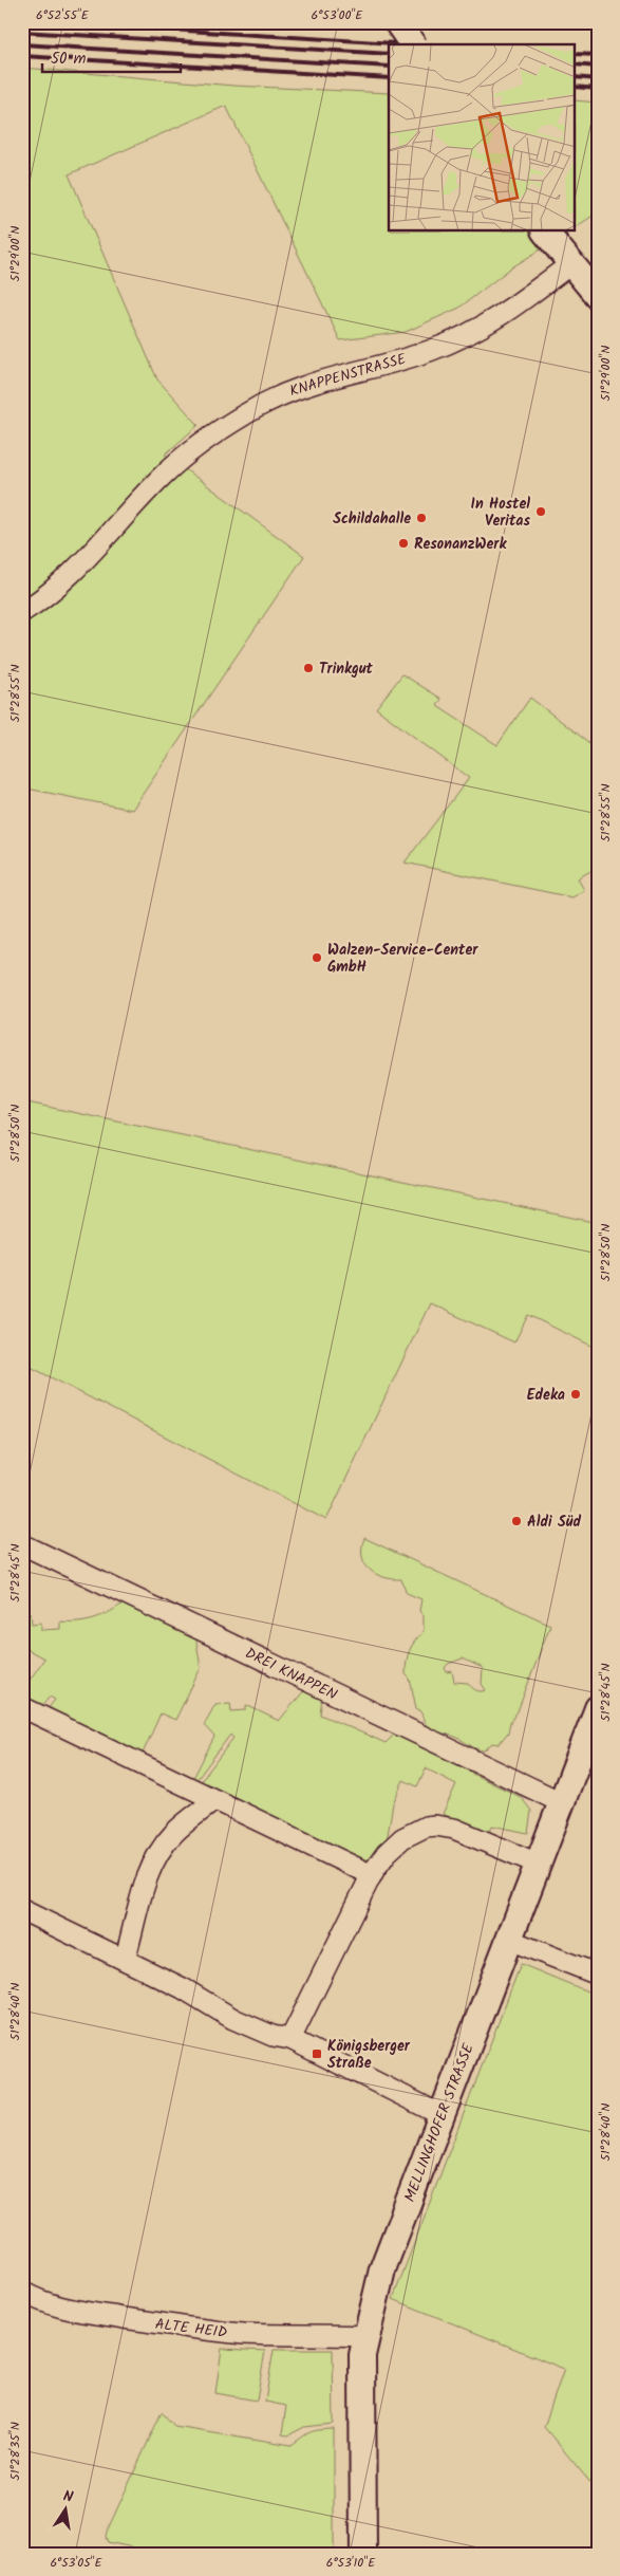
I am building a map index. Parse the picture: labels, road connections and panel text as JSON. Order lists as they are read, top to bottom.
{
  "streets": {
    "main road": ["MELLINGHOFER STRASSE"],
    "street": ["KNAPPENSTRASSE", "DREI KNAPPEN", "ALTE HEID"]
  },
  "crossings": [
    ["DREI KNAPPEN", "MELLINGHOFER STRASSE"],
    ["MELLINGHOFER STRASSE", "ALTE HEID"]
  ],
  "places": {
    "other": [
      "In Hostel Veritas",
      "Schildahalle",
      "ResonanzWerk",
      "Trinkgut",
      "Walzen-Service-Center GmbH",
      "Edeka",
      "Aldi Süd"
    ],
    "transit": ["Königsberger Straße"]
  },
  "scale_bar": "50 m",
  "north": "top",
  "coordinates": [
    "6°52'55\"E",
    "6°53'00\"E",
    "51°29'00\"N",
    "51°28'55\"N",
    "51°28'50\"N",
    "51°28'45\"N",
    "51°28'40\"N",
    "51°28'35\"N",
    "6°53'05\"E",
    "6°53'10\"E"
  ]
}
